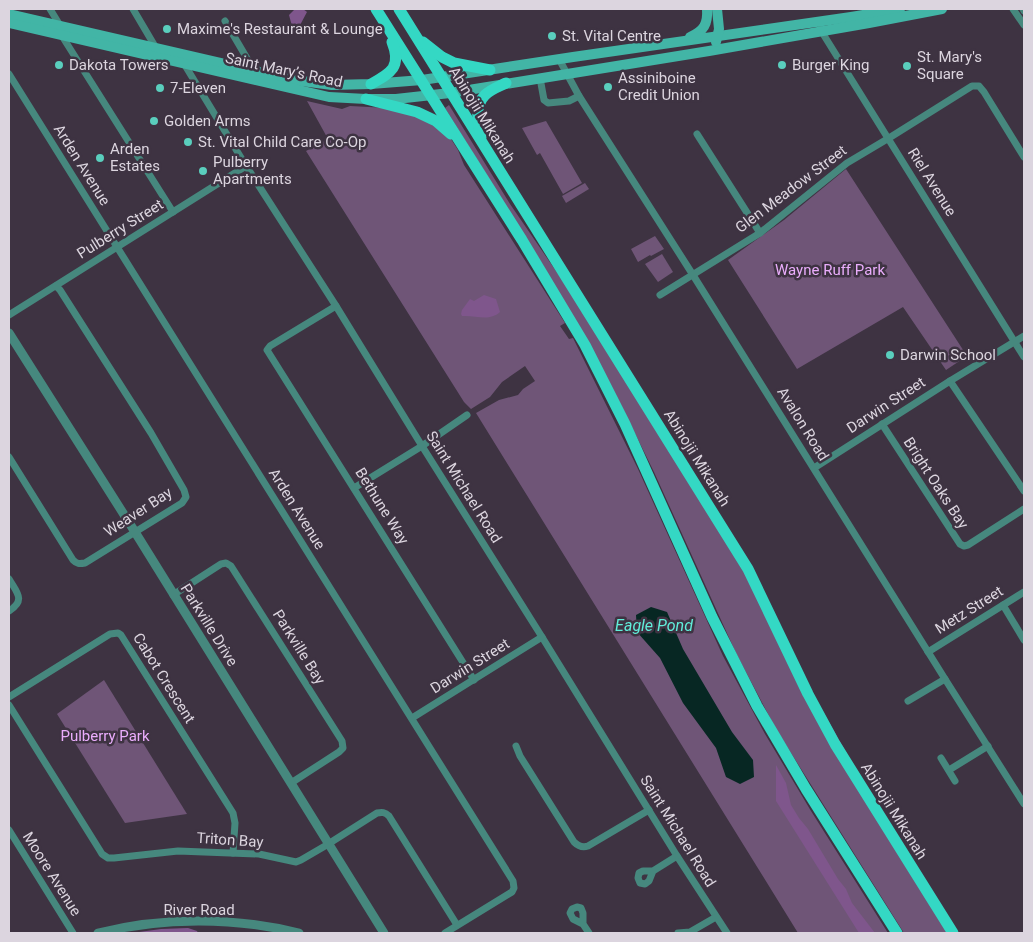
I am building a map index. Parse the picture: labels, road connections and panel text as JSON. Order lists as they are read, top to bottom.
{
  "streets": {
    "main road": ["Saint Mary’s Road", "Abinojii Mikanah"],
    "street": [
      "Arden Avenue",
      "Riel Avenue",
      "Glen Meadow Street",
      "Pulberry Street",
      "Darwin Street",
      "Avalon Road",
      "Bright Oaks Bay",
      "Saint Michael Road",
      "Bethune Way",
      "Weaver Bay",
      "Metz Street",
      "Parkville Drive",
      "Parkville Bay",
      "Cabot Crescent",
      "Triton Bay",
      "Moore Avenue",
      "River Road"
    ]
  },
  "crossings": [
    ["Saint Mary’s Road", "Abinojii Mikanah"],
    ["Saint Mary’s Road", "Riel Avenue"],
    ["Saint Mary’s Road", "Avalon Road"],
    ["Saint Mary’s Road", "Saint Michael Road"],
    ["Arden Avenue", "Pulberry Street"],
    ["Arden Avenue", "Darwin Street"],
    ["Arden Avenue", "Triton Bay"],
    ["Riel Avenue", "Glen Meadow Street"],
    ["Riel Avenue", "Darwin Street"],
    ["Glen Meadow Street", "Avalon Road"],
    ["Pulberry Street", "Saint Michael Road"],
    ["Pulberry Street", "Weaver Bay"],
    ["Darwin Street", "Avalon Road"],
    ["Darwin Street", "Bright Oaks Bay"],
    ["Darwin Street", "Saint Michael Road"],
    ["Darwin Street", "Bethune Way"],
    ["Avalon Road", "Metz Street"],
    ["Saint Michael Road", "Bethune Way"],
    ["Weaver Bay", "Parkville Drive"],
    ["Parkville Drive", "Parkville Bay"],
    ["Parkville Drive", "Triton Bay"],
    ["Cabot Crescent", "Triton Bay"]
  ],
  "water": ["Eagle Pond"],
  "parks": ["Wayne Ruff Park", "Pulberry Park"],
  "places": [
    "Maxime's Restaurant & Lounge",
    "St. Vital Centre",
    "Dakota Towers",
    "Burger King",
    "St. Mary's Square",
    "Assiniboine Credit Union",
    "7-Eleven",
    "Golden Arms",
    "St. Vital Child Care Co-Op",
    "Arden Estates",
    "Pulberry Apartments",
    "Darwin School"
  ]
}
